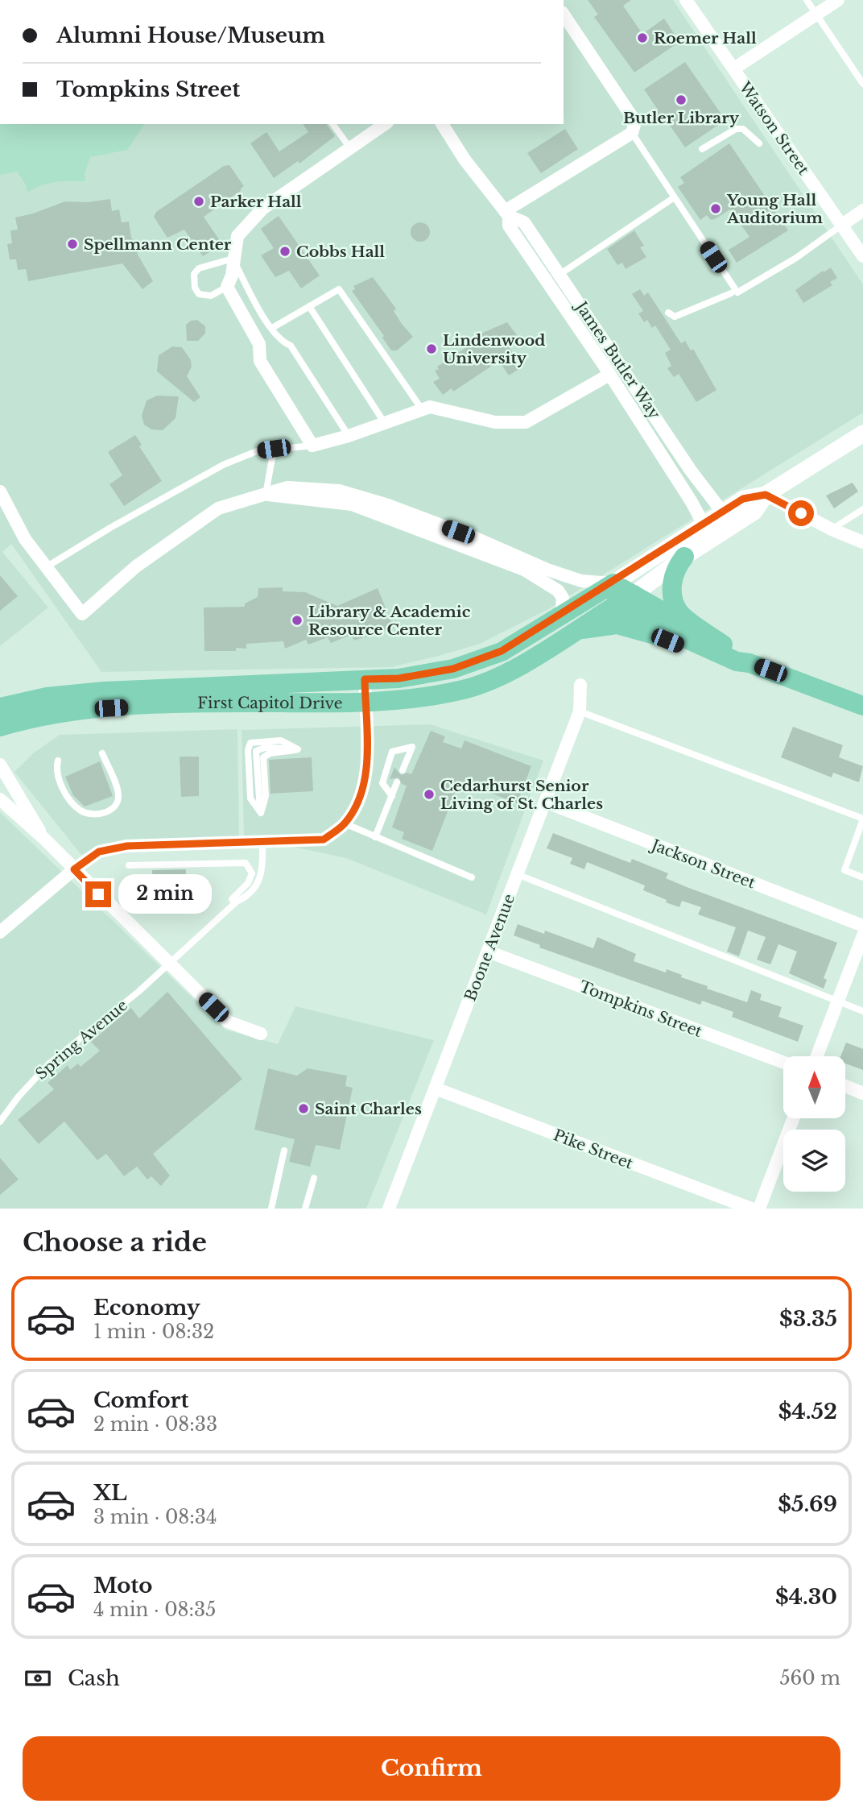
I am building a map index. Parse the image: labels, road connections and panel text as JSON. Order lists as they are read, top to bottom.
{
  "streets": {
    "main road": ["First Capitol Drive"],
    "street": [
      "Watson Street",
      "James Butler Way",
      "Jackson Street",
      "Boone Avenue",
      "Tompkins Street",
      "Pike Street"
    ],
    "lane": ["Spring Avenue"]
  },
  "crossings": [
    ["Jackson Street", "Boone Avenue"],
    ["Boone Avenue", "Tompkins Street"],
    ["Boone Avenue", "Pike Street"]
  ],
  "places": [
    "Roemer Hall",
    "Butler Library",
    "Parker Hall",
    "Young Hall Auditorium",
    "Spellmann Center",
    "Cobbs Hall",
    "Lindenwood University",
    "Library & Academic Resource Center",
    "Cedarhurst Senior Living of St. Charles",
    "Saint Charles"
  ],
  "north": "top",
  "page": {
    "banner": ["Alumni House/Museum", "Tompkins Street"],
    "bubble": "2 min",
    "heading": "Choose a ride",
    "list": [
      {
        "name": "Economy",
        "note": "1 min · 08:32",
        "value": "$3.35"
      },
      {
        "name": "Comfort",
        "note": "2 min · 08:33",
        "value": "$4.52"
      },
      {
        "name": "XL",
        "note": "3 min · 08:34",
        "value": "$5.69"
      },
      {
        "name": "Moto",
        "note": "4 min · 08:35",
        "value": "$4.30"
      }
    ],
    "pay": ["Cash", "560 m"],
    "buttons": "Confirm"
  }
}
